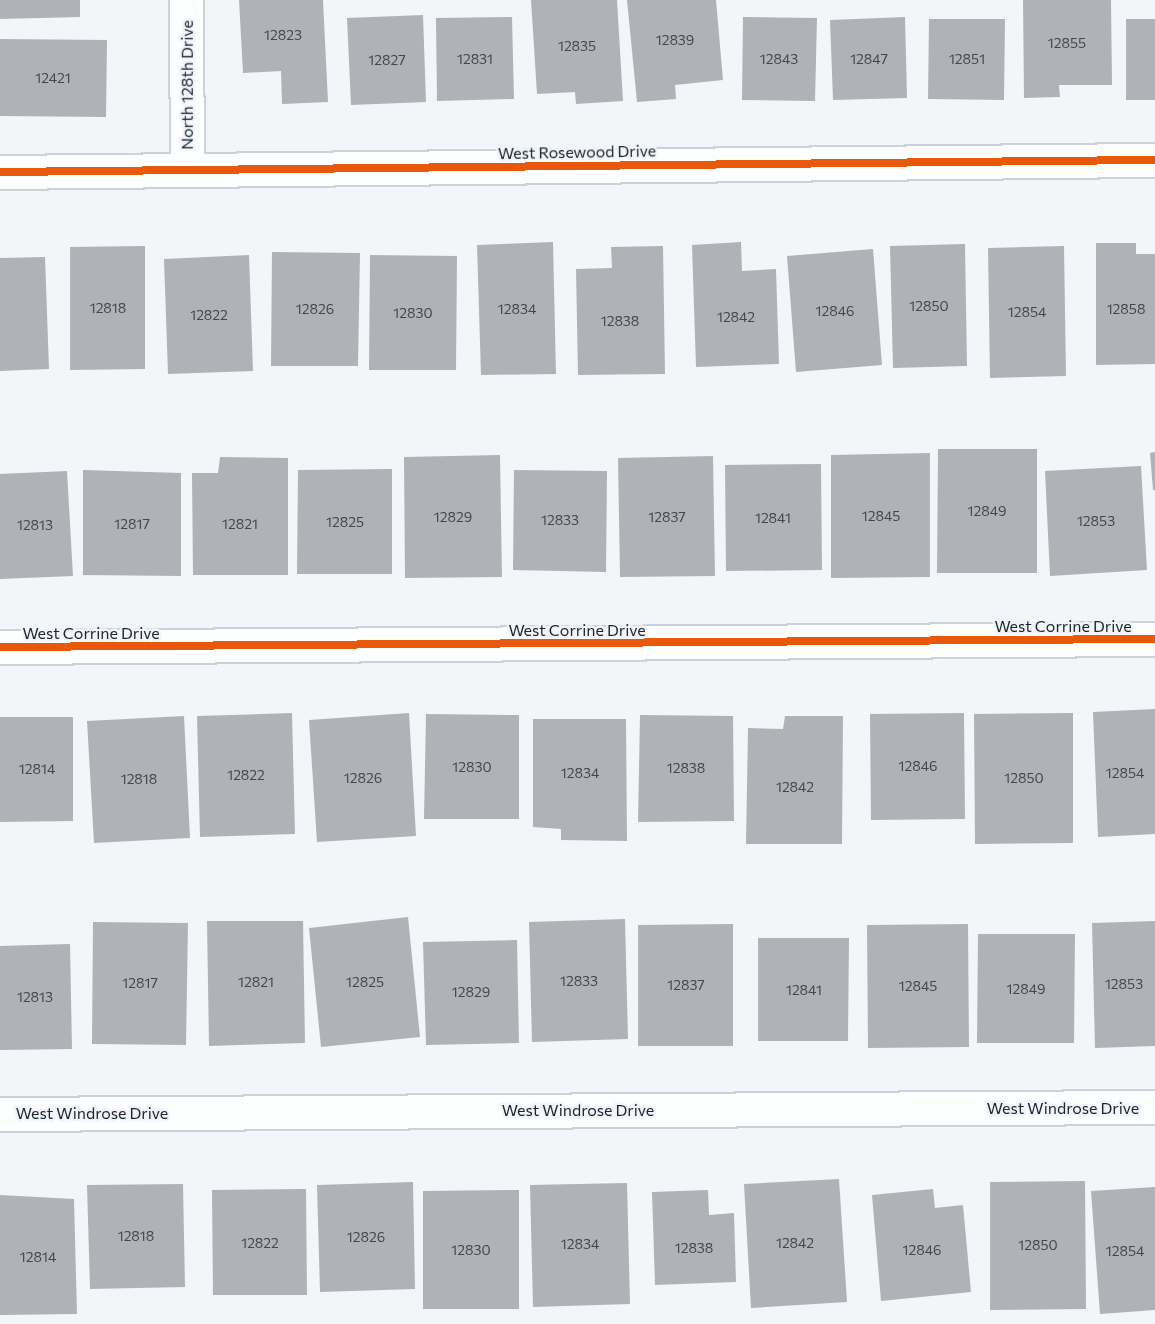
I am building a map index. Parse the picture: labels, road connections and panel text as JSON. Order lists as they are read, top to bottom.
{
  "streets": {
    "street": [
      "North 128th Drive",
      "West Rosewood Drive",
      "West Corrine Drive",
      "West Windrose Drive"
    ]
  },
  "crossings": [
    ["North 128th Drive", "West Rosewood Drive"]
  ],
  "house_numbers": [
    "12823",
    "12839",
    "12855",
    "12835",
    "12831",
    "12843",
    "12847",
    "12851",
    "12827",
    "12421",
    "12850",
    "12818",
    "12826",
    "12834",
    "12858",
    "12846",
    "12854",
    "12830",
    "12822",
    "12842",
    "12838",
    "12849",
    "12845",
    "12829",
    "12837",
    "12841",
    "12833",
    "12853",
    "12825",
    "12817",
    "12821",
    "12813",
    "12846",
    "12830",
    "12838",
    "12814",
    "12834",
    "12854",
    "12822",
    "12826",
    "12850",
    "12818",
    "12842",
    "12833",
    "12821",
    "12825",
    "12817",
    "12853",
    "12837",
    "12845",
    "12849",
    "12841",
    "12829",
    "12813",
    "12818",
    "12826",
    "12822",
    "12842",
    "12834",
    "12850",
    "12838",
    "12830",
    "12846",
    "12854",
    "12814"
  ]
}
